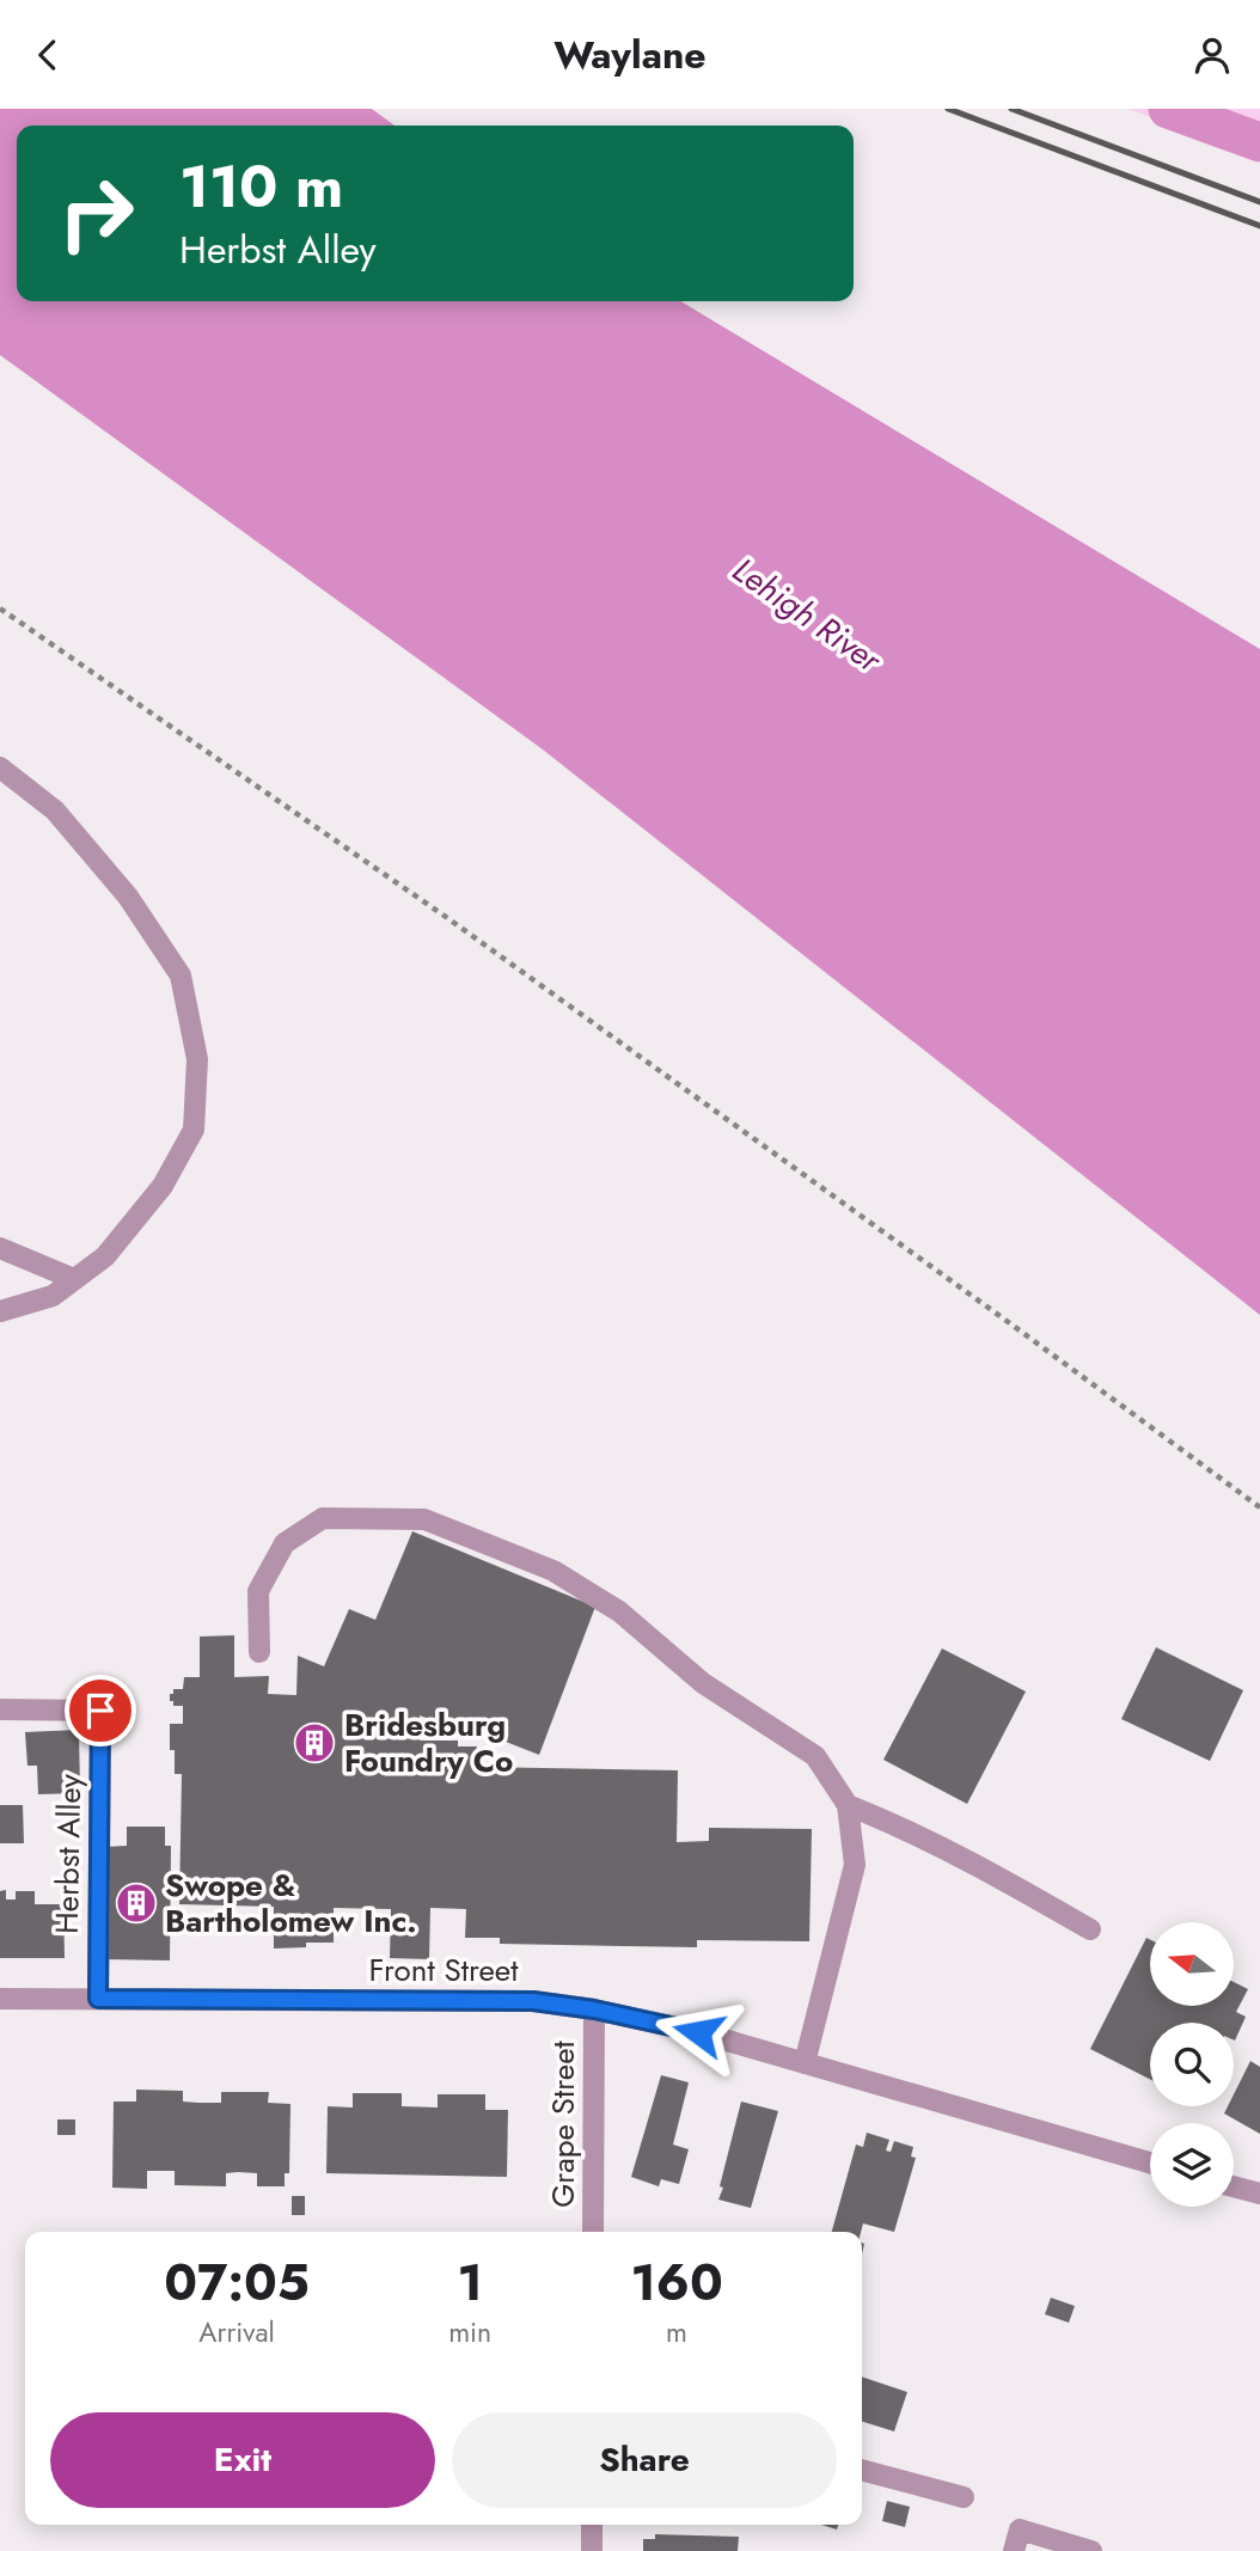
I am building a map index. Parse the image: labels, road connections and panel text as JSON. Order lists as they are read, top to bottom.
{
  "streets": {
    "street": ["Herbst Alley", "Front Street", "Grape Street"]
  },
  "crossings": [
    ["Herbst Alley", "Front Street"],
    ["Front Street", "Grape Street"]
  ],
  "water": ["Lehigh River"],
  "places": {
    "building": ["Bridesburg Foundry Co", "Swope & Bartholomew Inc."]
  },
  "north": "left",
  "page": {
    "header": "Waylane",
    "turn": ["110 m", "Herbst Alley"],
    "eta": [
      "07:05",
      "Arrival",
      "1",
      "min",
      "160",
      "m"
    ],
    "buttons": ["Exit", "Share"]
  }
}
